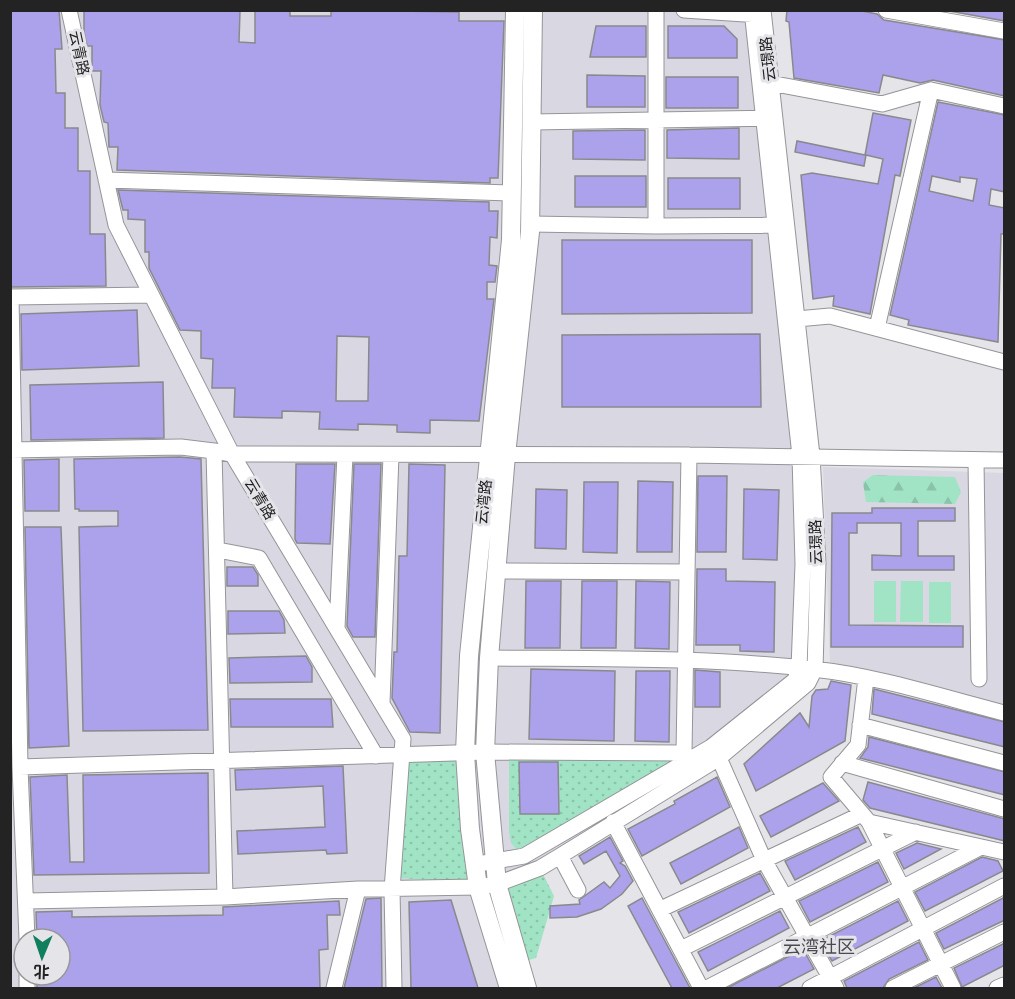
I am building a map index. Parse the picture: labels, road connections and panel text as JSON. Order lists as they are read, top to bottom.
{
  "streets": {
    "main road": ["云湾路"],
    "street": ["云青路", "云璟路"]
  },
  "districts": ["云湾社区"],
  "north": "bottom"
}
